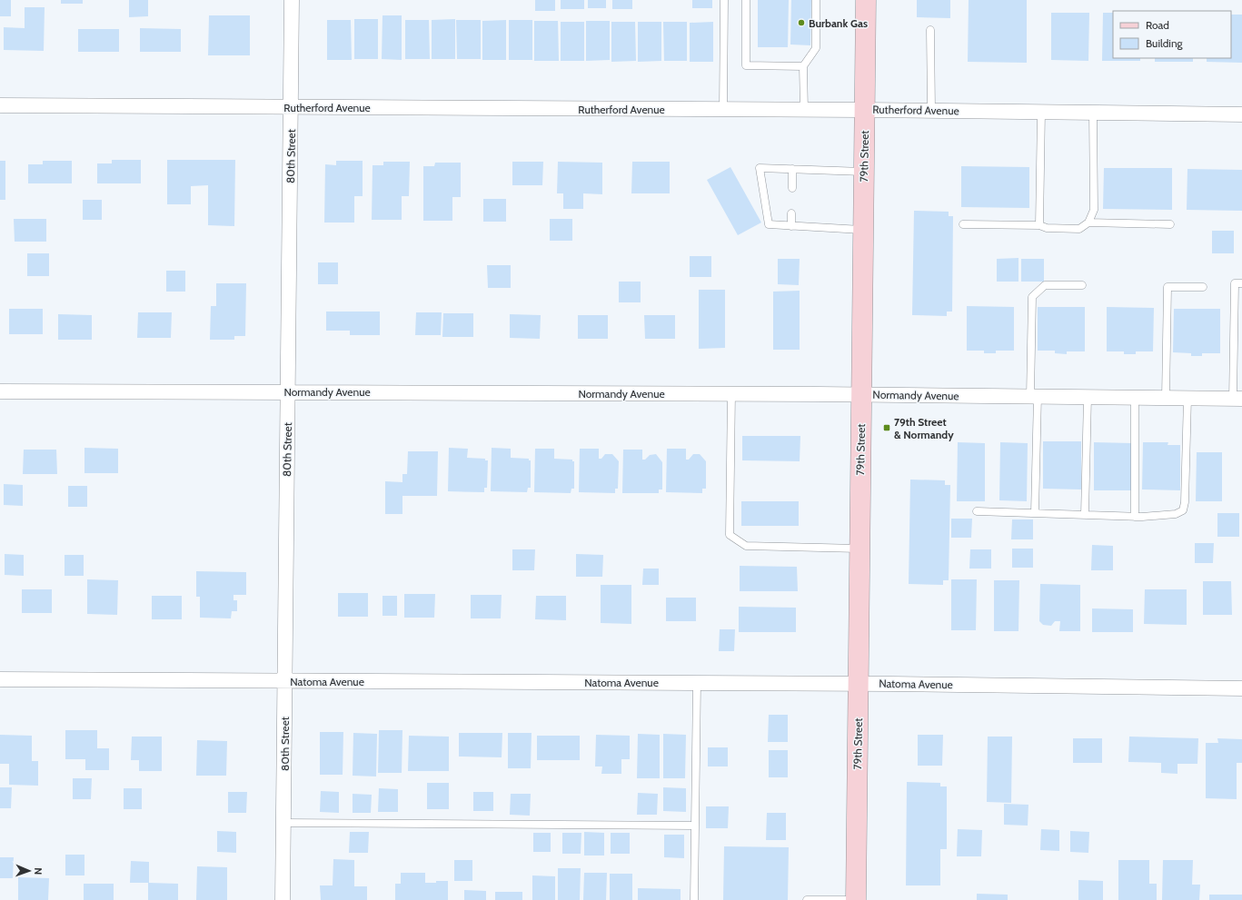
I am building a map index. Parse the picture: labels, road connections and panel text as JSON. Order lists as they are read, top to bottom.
{
  "streets": {
    "main road": ["79th Street"],
    "street": [
      "Rutherford Avenue",
      "80th Street",
      "Normandy Avenue",
      "Natoma Avenue"
    ]
  },
  "crossings": [
    ["Rutherford Avenue", "80th Street"],
    ["Rutherford Avenue", "79th Street"],
    ["80th Street", "Normandy Avenue"],
    ["80th Street", "Natoma Avenue"],
    ["79th Street", "Normandy Avenue"],
    ["79th Street", "Natoma Avenue"]
  ],
  "places": {
    "other": ["Burbank Gas"],
    "transit": ["79th Street & Normandy"]
  },
  "legend": ["Road", "Building"],
  "north": "right"
}
